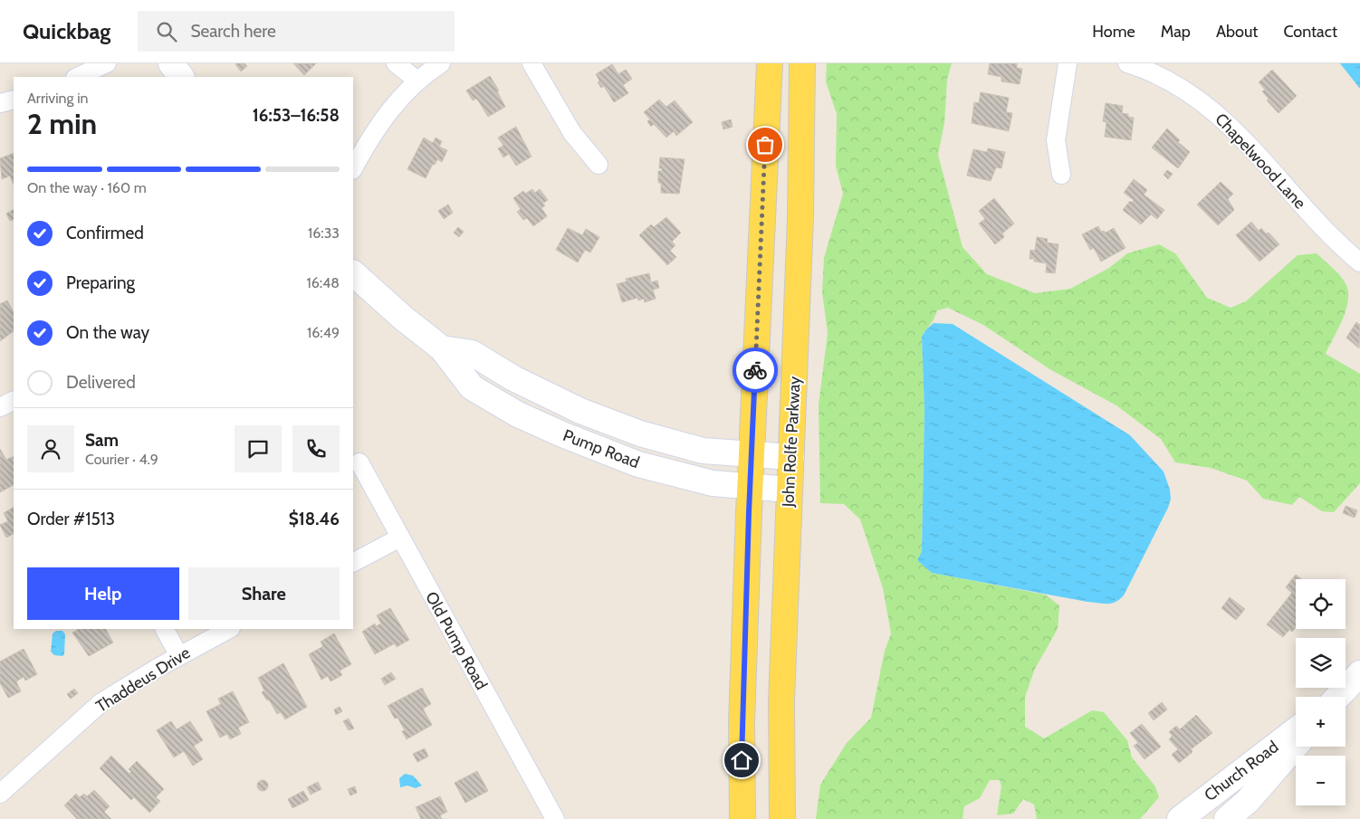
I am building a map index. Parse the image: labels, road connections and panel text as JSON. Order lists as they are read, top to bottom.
{
  "streets": {
    "main road": ["John Rolfe Parkway", "Pump Road", "Church Road"],
    "street": ["Chapelwood Lane", "Old Pump Road", "Thaddeus Drive"]
  },
  "crossings": [
    ["John Rolfe Parkway", "Pump Road"]
  ],
  "page": {
    "header": "Quickbag",
    "search": "Search here",
    "nav": [
      "Home",
      "Map",
      "About",
      "Contact"
    ],
    "heading": ["2 min", "Arriving in", "16:53–16:58"],
    "panel": [
      "Sam",
      "Courier · 4.9",
      "Order #1513",
      "$18.46"
    ],
    "bar": "On the way · 160 m",
    "list": [
      ["Confirmed", "16:33"],
      ["Preparing", "16:48"],
      ["On the way", "16:49"],
      "Delivered"
    ],
    "buttons": ["Help", "Share"],
    "map_buttons": ["+", "−"]
  }
}
